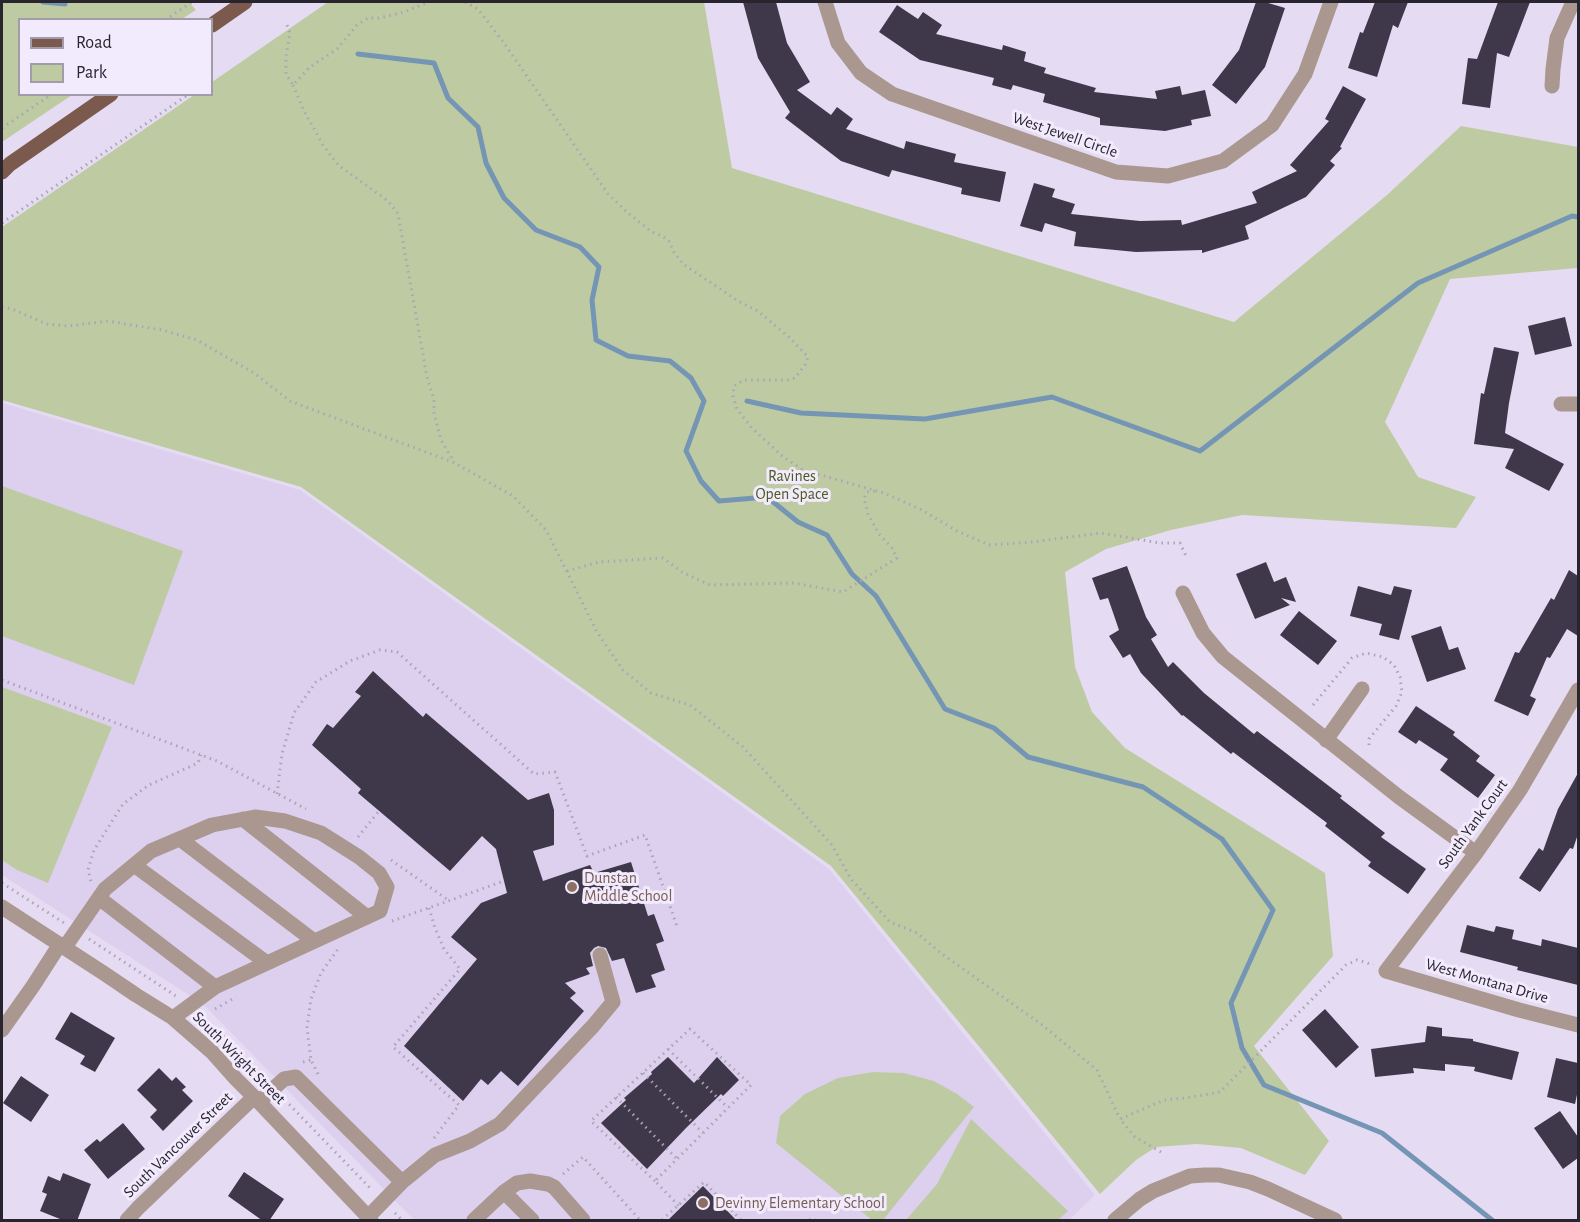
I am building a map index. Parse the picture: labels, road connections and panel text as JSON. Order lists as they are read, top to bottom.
{
  "streets": {
    "street": [
      "West Jewell Circle",
      "South Yank Court",
      "West Montana Drive",
      "South Wright Street",
      "South Vancouver Street"
    ]
  },
  "crossings": [
    ["South Yank Court", "West Montana Drive"],
    ["South Wright Street", "South Vancouver Street"]
  ],
  "parks": ["Ravines Open Space"],
  "places": ["Dunstan Middle School", "Devinny Elementary School"],
  "legend": ["Road", "Park"]
}
